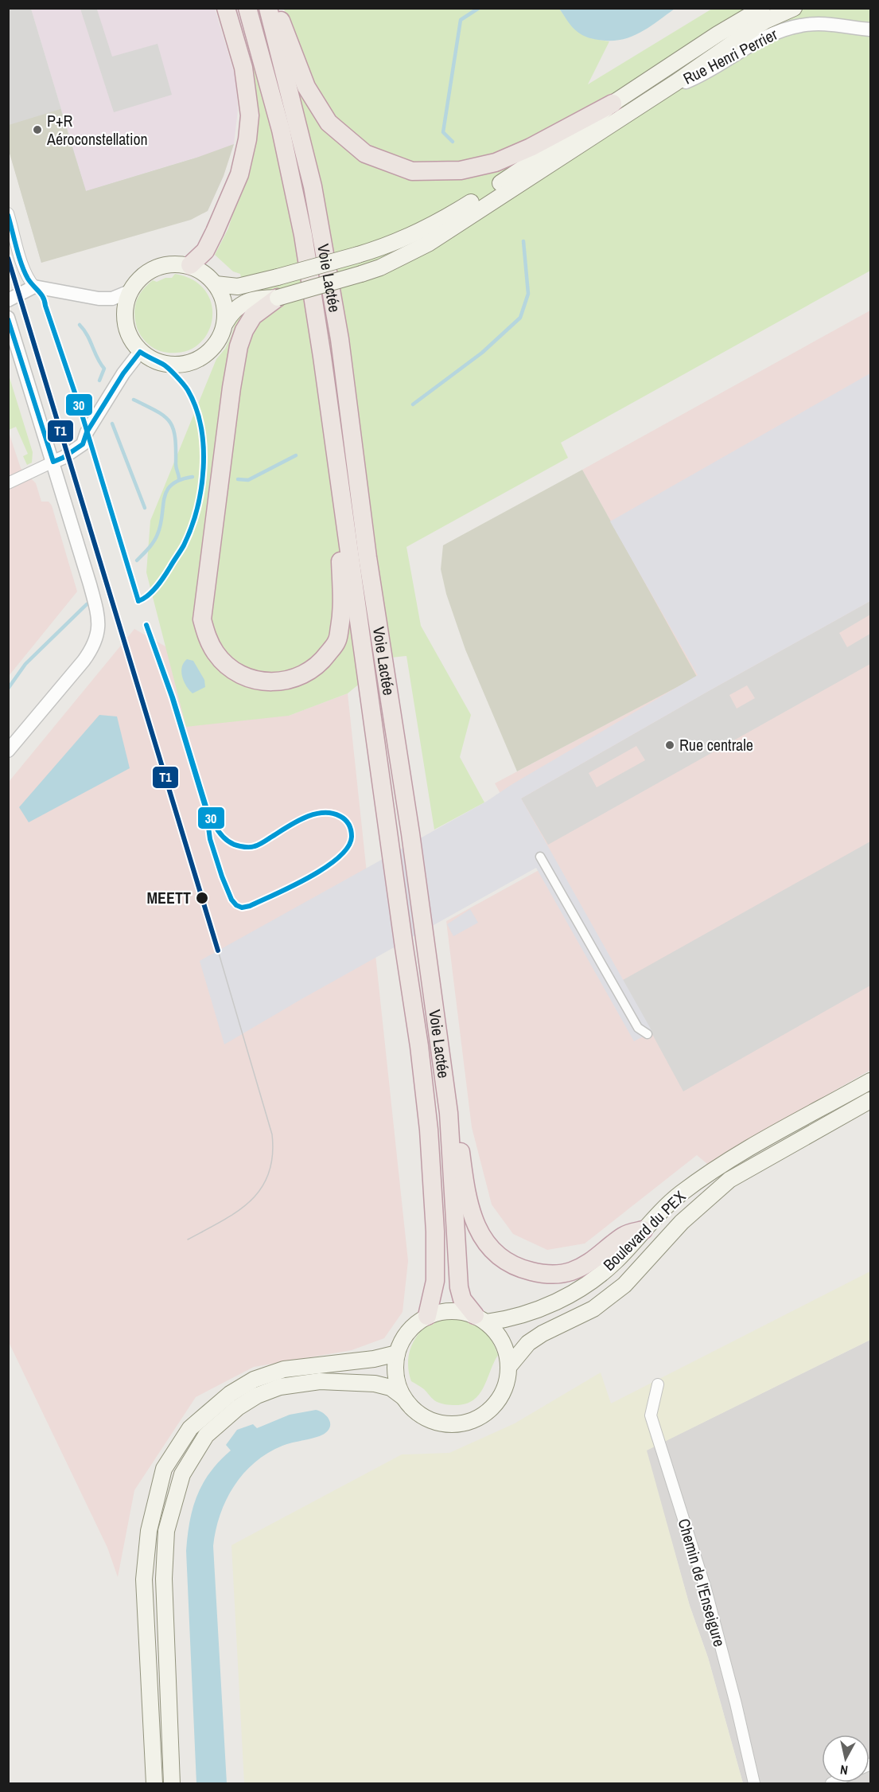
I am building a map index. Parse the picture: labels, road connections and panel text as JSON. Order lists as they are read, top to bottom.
{
  "streets": {
    "highway": ["Voie Lactée"],
    "main road": ["Boulevard du PEX"],
    "street": ["Rue Henri Perrier", "Chemin de l'Enseigure"]
  },
  "crossings": [
    ["Voie Lactée", "Boulevard du PEX"]
  ],
  "places": ["P+R Aéroconstellation", "Rue centrale", "MEETT"],
  "lines": ["transit line 30", "transit line T1"],
  "north": "bottom"
}
